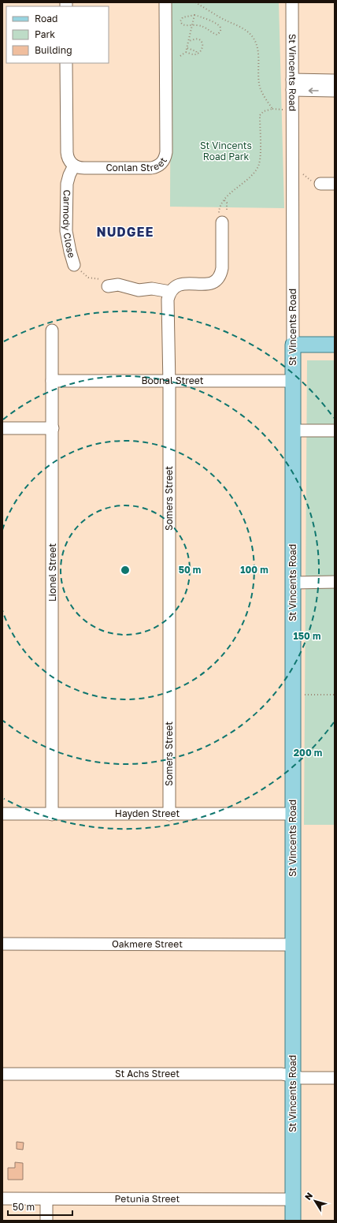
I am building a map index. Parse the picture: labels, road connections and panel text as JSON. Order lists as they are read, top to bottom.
{
  "streets": {
    "main road": ["St Vincents Road"],
    "street": [
      "Conlan Street",
      "Carmody Close",
      "Boonal Street",
      "Somers Street",
      "Lionel Street",
      "Hayden Street",
      "Oakmere Street",
      "St Achs Street",
      "Petunia Street"
    ]
  },
  "crossings": [
    ["St Vincents Road", "Boonal Street"],
    ["St Vincents Road", "Hayden Street"],
    ["St Vincents Road", "Oakmere Street"],
    ["St Vincents Road", "St Achs Street"],
    ["St Vincents Road", "Petunia Street"],
    ["Conlan Street", "Carmody Close"],
    ["Boonal Street", "Somers Street"],
    ["Boonal Street", "Lionel Street"],
    ["Somers Street", "Hayden Street"],
    ["Lionel Street", "Hayden Street"]
  ],
  "districts": ["NUDGEE"],
  "parks": ["St Vincents Road Park"],
  "legend": ["Road", "Park", "Building"],
  "scale_bar": "50 m",
  "north": "top left",
  "rings": [
    "50 m",
    "100 m",
    "150 m",
    "200 m"
  ]
}
